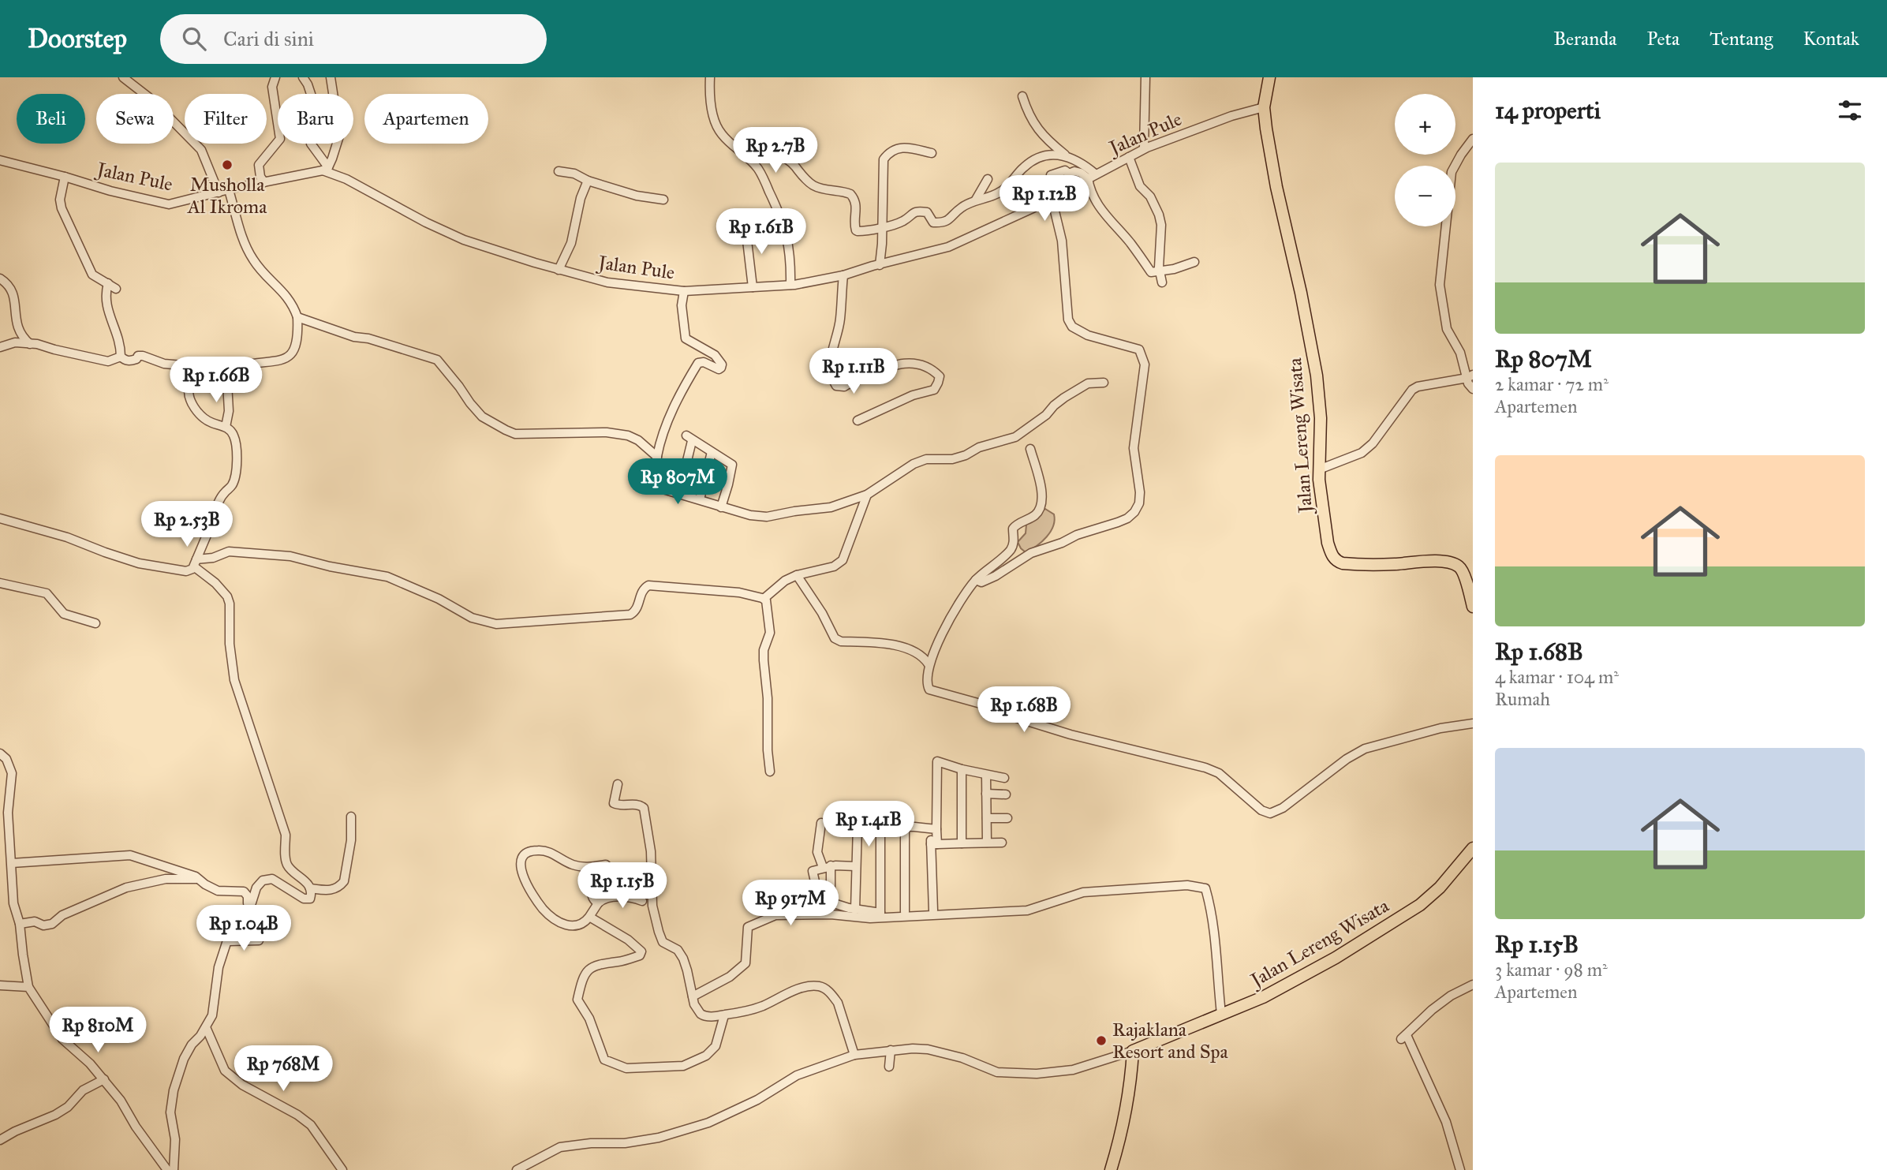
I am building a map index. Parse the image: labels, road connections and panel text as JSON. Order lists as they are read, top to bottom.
{
  "streets": {
    "main road": ["Jalan Lereng Wisata"],
    "street": ["Jalan Pule"]
  },
  "crossings": [
    ["Jalan Pule", "Jalan Lereng Wisata"]
  ],
  "places": ["Musholla Al Ikroma", "Rajaklana Resort and Spa"],
  "page": {
    "header": "Doorstep",
    "search": "Cari di sini",
    "nav": [
      "Beranda",
      "Peta",
      "Tentang",
      "Kontak"
    ],
    "heading": "14 properti",
    "map_buttons": ["+", "−"],
    "chip": [
      "Beli",
      "Sewa",
      "Filter",
      "Baru",
      "Apartemen"
    ],
    "price": [
      "Rp 2.7B",
      "Rp 1.12B",
      "Rp 1.61B",
      "Rp 1.11B",
      "Rp 1.66B",
      "Rp 807M",
      "Rp 2.53B",
      "Rp 1.68B",
      "Rp 1.41B",
      "Rp 1.15B",
      "Rp 917M",
      "Rp 1.04B",
      "Rp 810M",
      "Rp 768M"
    ],
    "list": [
      {
        "name": "Rp 807M",
        "note": "2 kamar · 72 m² · Apartemen"
      },
      {
        "name": "Rp 1.68B",
        "note": "4 kamar · 104 m² · Rumah"
      },
      {
        "name": "Rp 1.15B",
        "note": "3 kamar · 98 m² · Apartemen"
      }
    ]
  }
}
